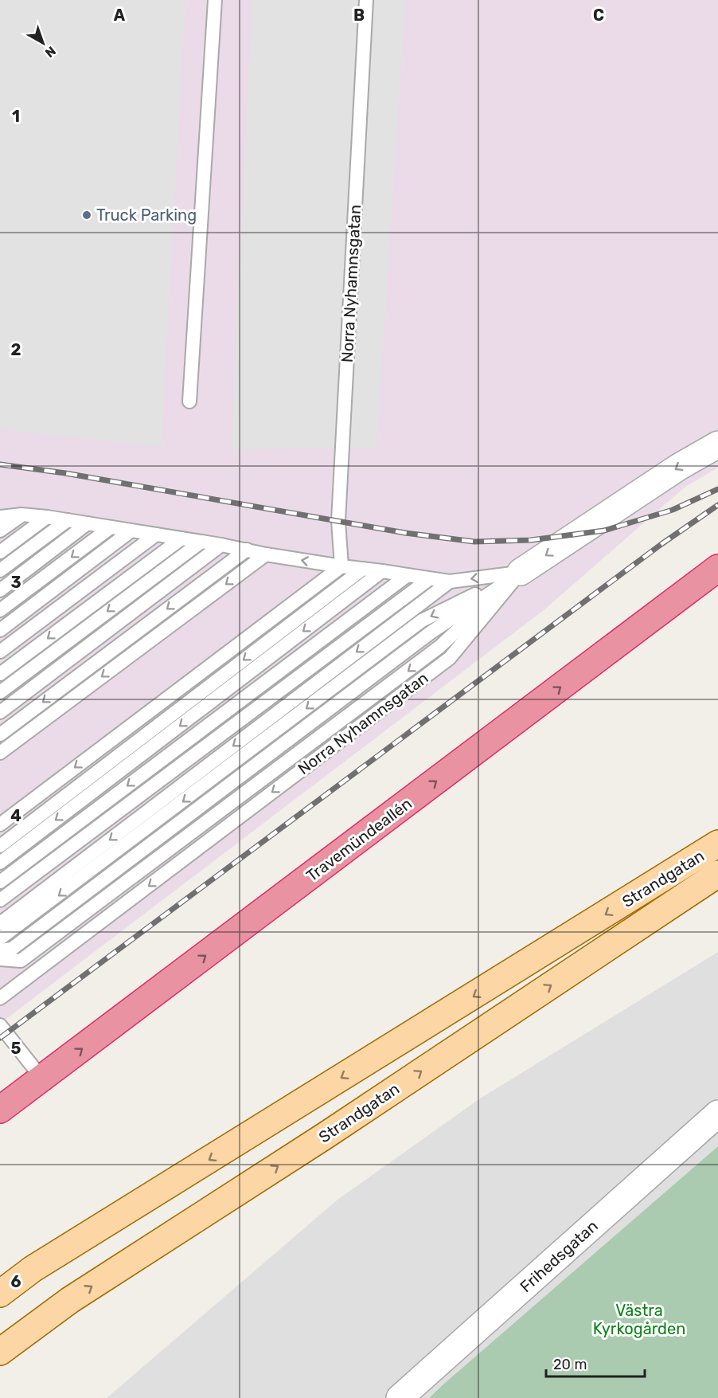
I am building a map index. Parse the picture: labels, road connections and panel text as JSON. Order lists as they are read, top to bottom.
{
  "streets": {
    "highway": ["Travemündeallén"],
    "main road": ["Strandgatan"],
    "street": ["Norra Nyhamnsgatan", "Frihedsgatan"]
  },
  "one_way": ["Travemündeallén"],
  "parks": ["Västra Kyrkogården"],
  "places": ["Truck Parking"],
  "scale_bar": "20 m",
  "north": "bottom right",
  "grid": {
    "columns": ["A", "B", "C"],
    "rows": [
      "1",
      "2",
      "3",
      "4",
      "5",
      "6"
    ]
  }
}
